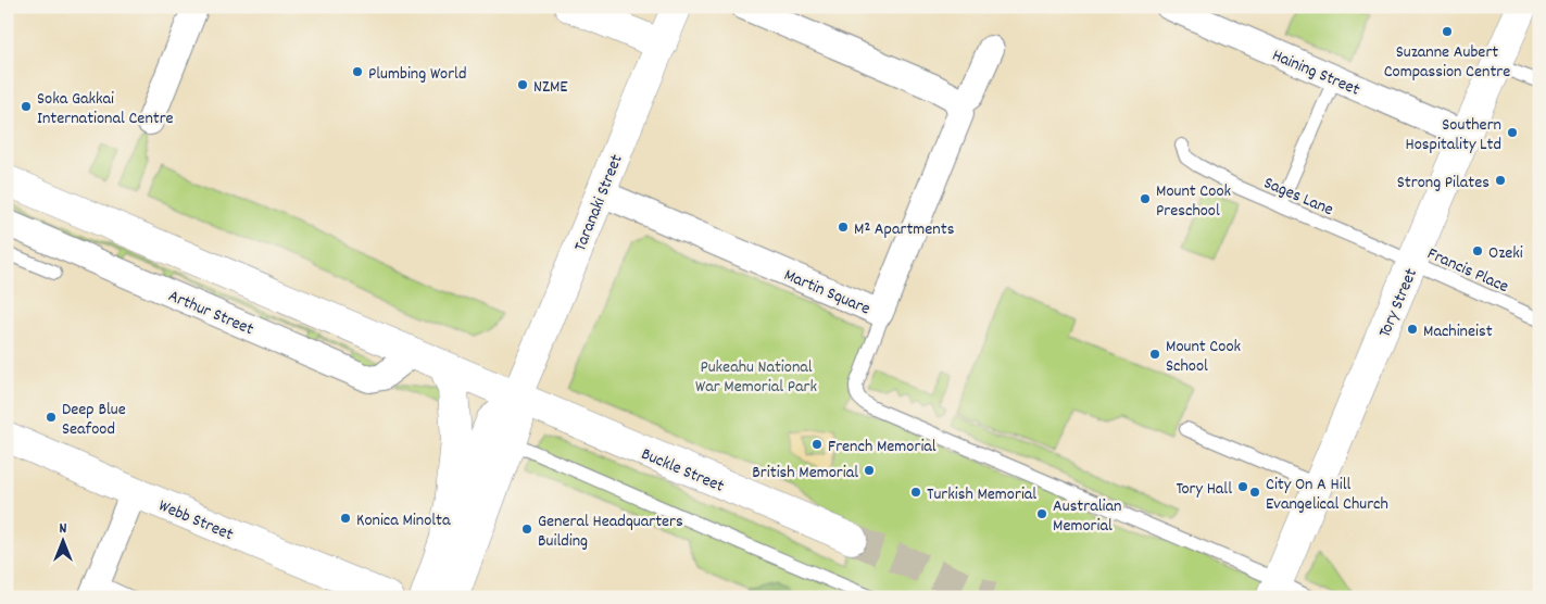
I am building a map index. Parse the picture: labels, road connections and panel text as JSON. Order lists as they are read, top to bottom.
{
  "streets": {
    "main road": [
      "Taranaki Street",
      "Tory Street",
      "Buckle Street",
      "Webb Street"
    ],
    "street": ["Haining Street", "Martin Square", "Arthur Street"],
    "lane": ["Sages Lane", "Francis Place"]
  },
  "crossings": [
    ["Haining Street", "Tory Street"],
    ["Sages Lane", "Francis Place"],
    ["Sages Lane", "Tory Street"],
    ["Taranaki Street", "Martin Square"],
    ["Taranaki Street", "Buckle Street"],
    ["Francis Place", "Tory Street"]
  ],
  "parks": ["Pukeahu National War Memorial Park"],
  "places": [
    "Suzanne Aubert Compassion Centre",
    "Plumbing World",
    "NZME",
    "Soka Gakkai International Centre",
    "Southern Hospitality Ltd",
    "Strong Pilates",
    "Mount Cook Preschool",
    "M² Apartments",
    "Ozeki",
    "Machineist",
    "Mount Cook School",
    "Deep Blue Seafood",
    "French Memorial",
    "British Memorial",
    "Tory Hall",
    "Turkish Memorial",
    "City On A Hill Evangelical Church",
    "Australian Memorial",
    "Konica Minolta",
    "General Headquarters Building"
  ],
  "north": "top"
}
